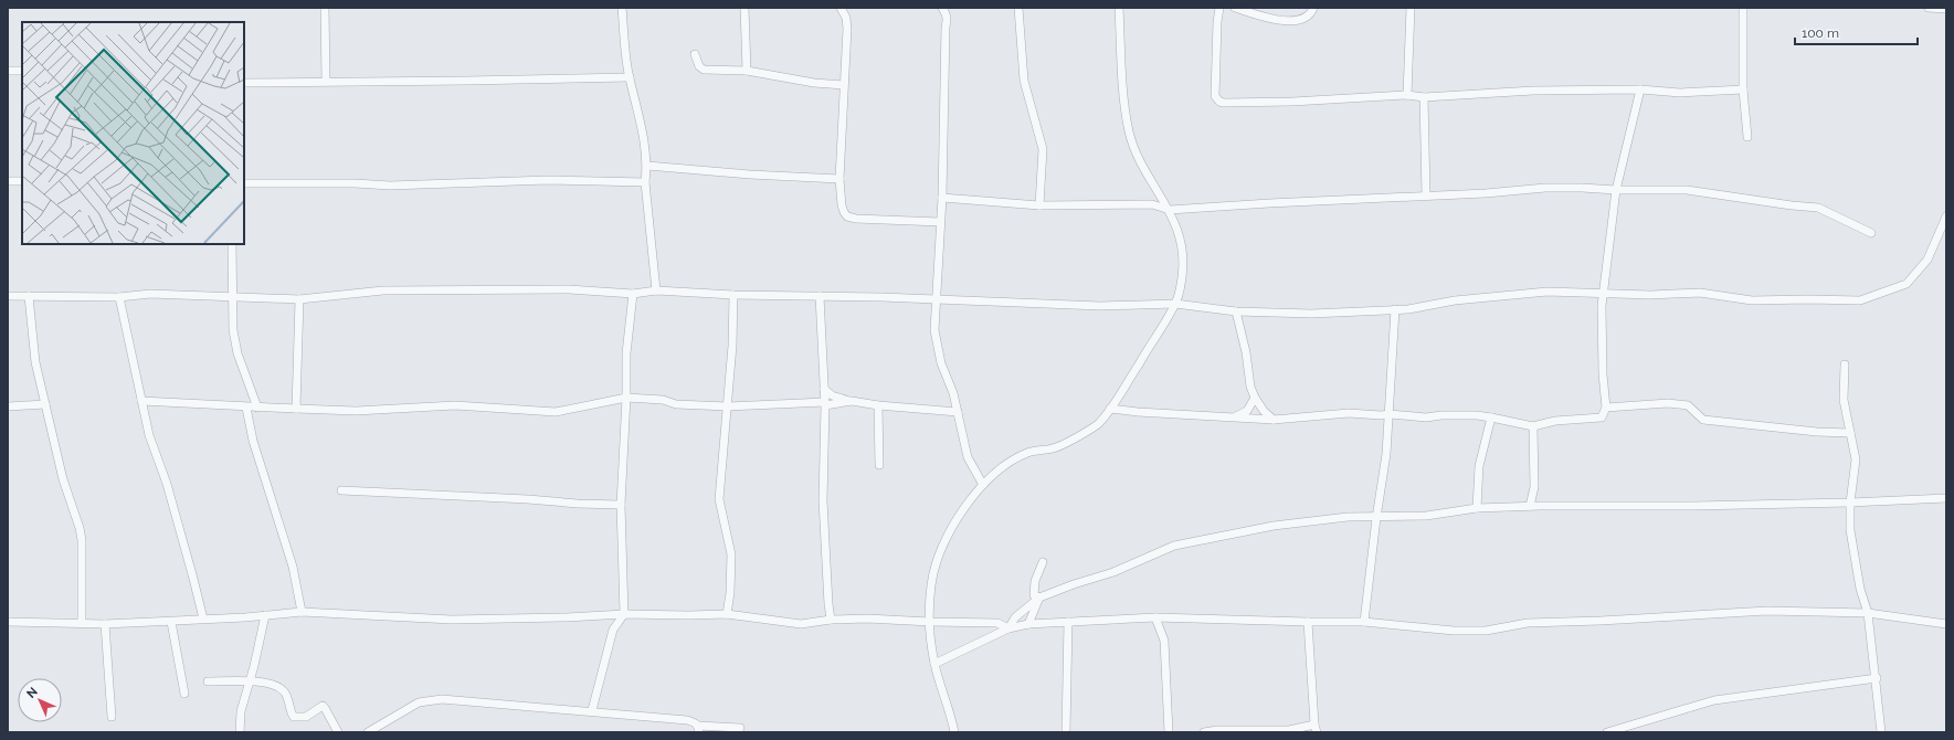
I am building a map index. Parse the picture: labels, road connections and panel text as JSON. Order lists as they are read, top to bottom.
{
  "scale_bar": "100 m",
  "north": "top left"
}
